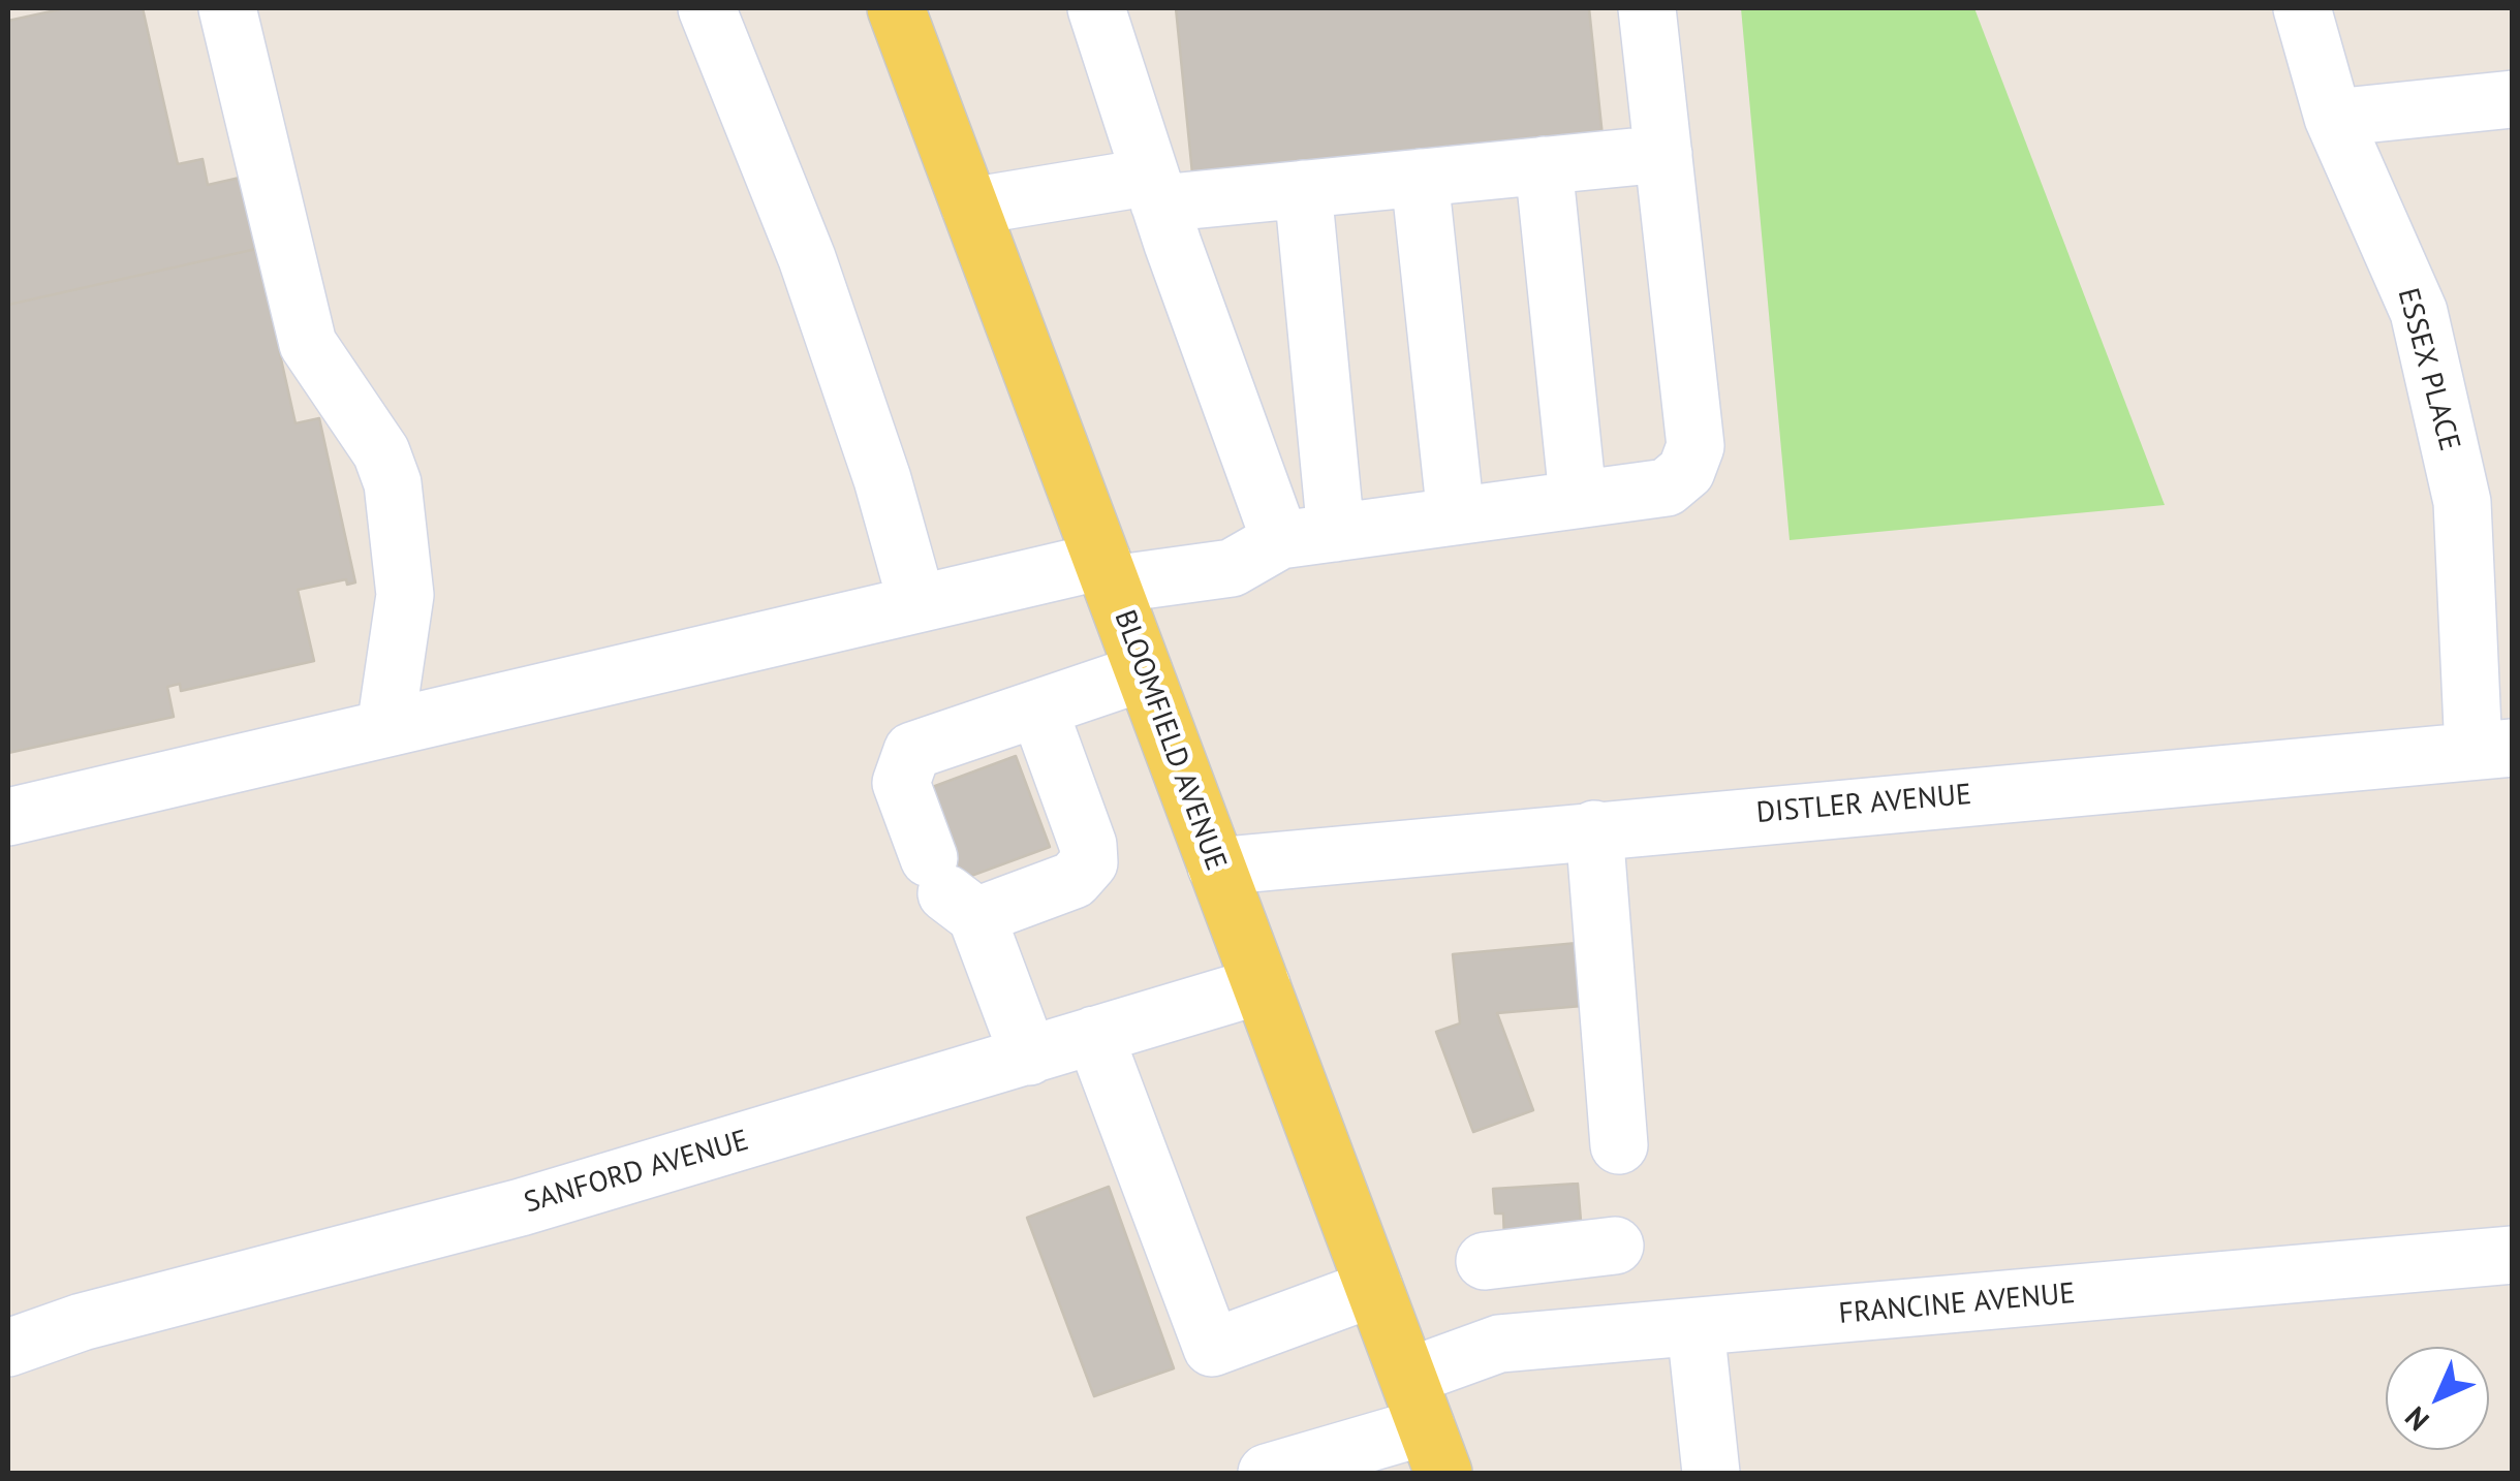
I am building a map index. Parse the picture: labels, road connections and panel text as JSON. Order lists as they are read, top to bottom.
{
  "streets": {
    "main road": ["BLOOMFIELD AVENUE"],
    "street": [
      "ESSEX PLACE",
      "DISTLER AVENUE",
      "SANFORD AVENUE",
      "FRANCINE AVENUE"
    ]
  },
  "crossings": [
    ["ESSEX PLACE", "DISTLER AVENUE"],
    ["BLOOMFIELD AVENUE", "DISTLER AVENUE"],
    ["BLOOMFIELD AVENUE", "SANFORD AVENUE"],
    ["BLOOMFIELD AVENUE", "FRANCINE AVENUE"]
  ],
  "north": "bottom left"
}
